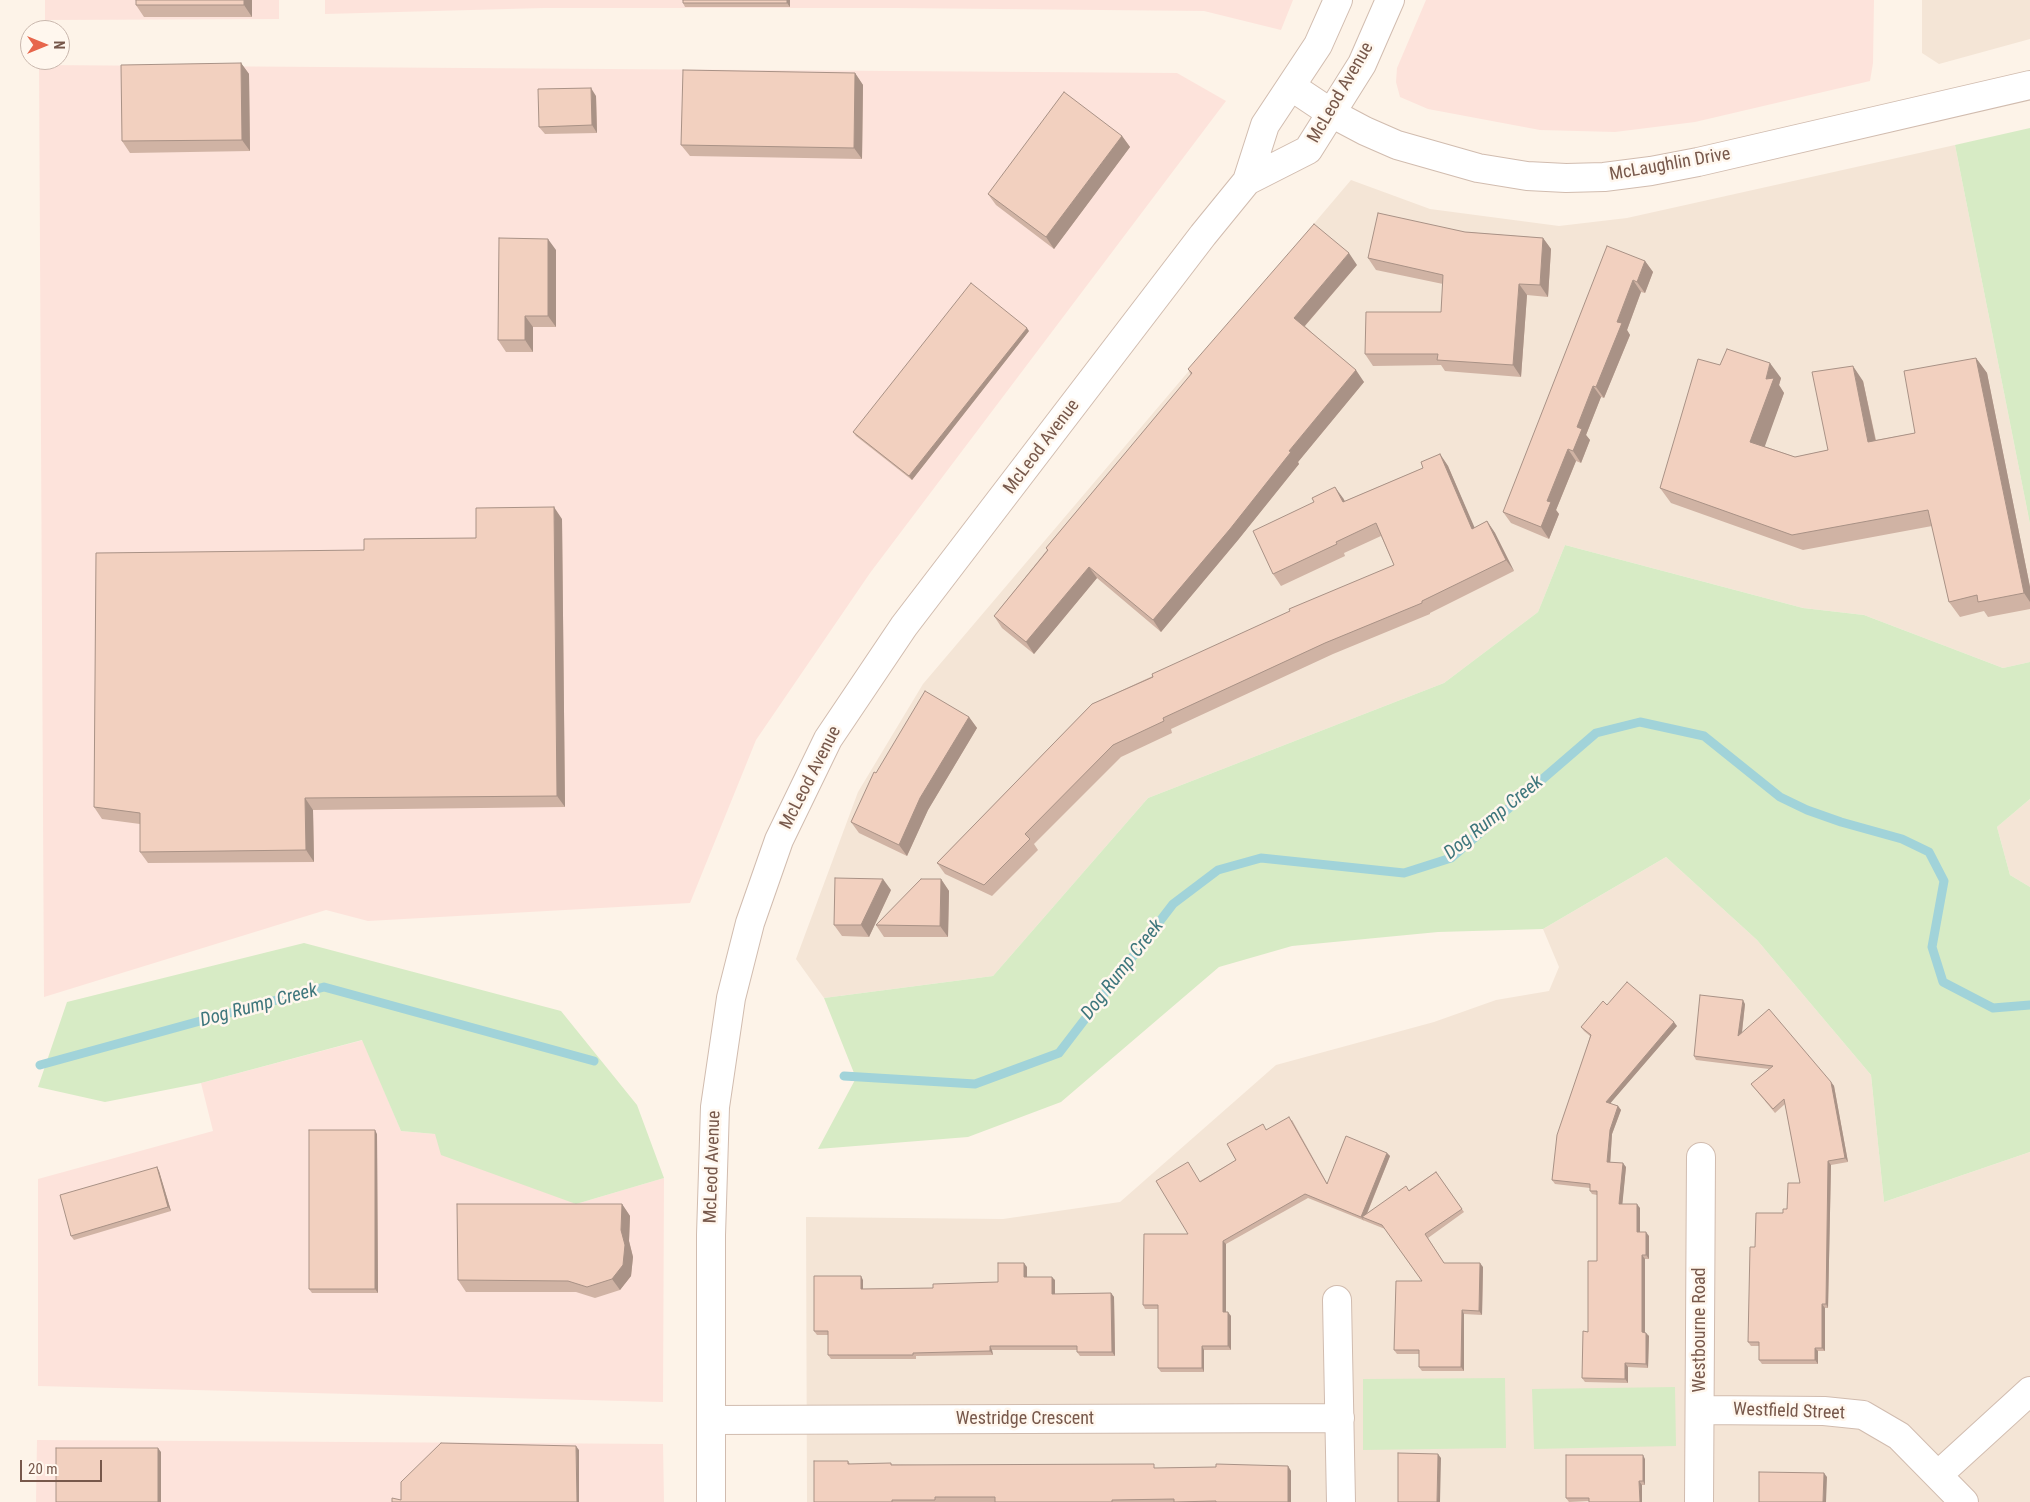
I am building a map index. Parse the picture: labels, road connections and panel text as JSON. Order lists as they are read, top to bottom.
{
  "streets": {
    "street": [
      "McLeod Avenue",
      "McLaughlin Drive",
      "Westbourne Road",
      "Westfield Street",
      "Westridge Crescent"
    ]
  },
  "crossings": [
    ["McLeod Avenue", "McLaughlin Drive"],
    ["McLeod Avenue", "Westridge Crescent"],
    ["Westbourne Road", "Westfield Street"]
  ],
  "water": ["Dog Rump Creek"],
  "scale_bar": "20 m",
  "north": "right"
}
